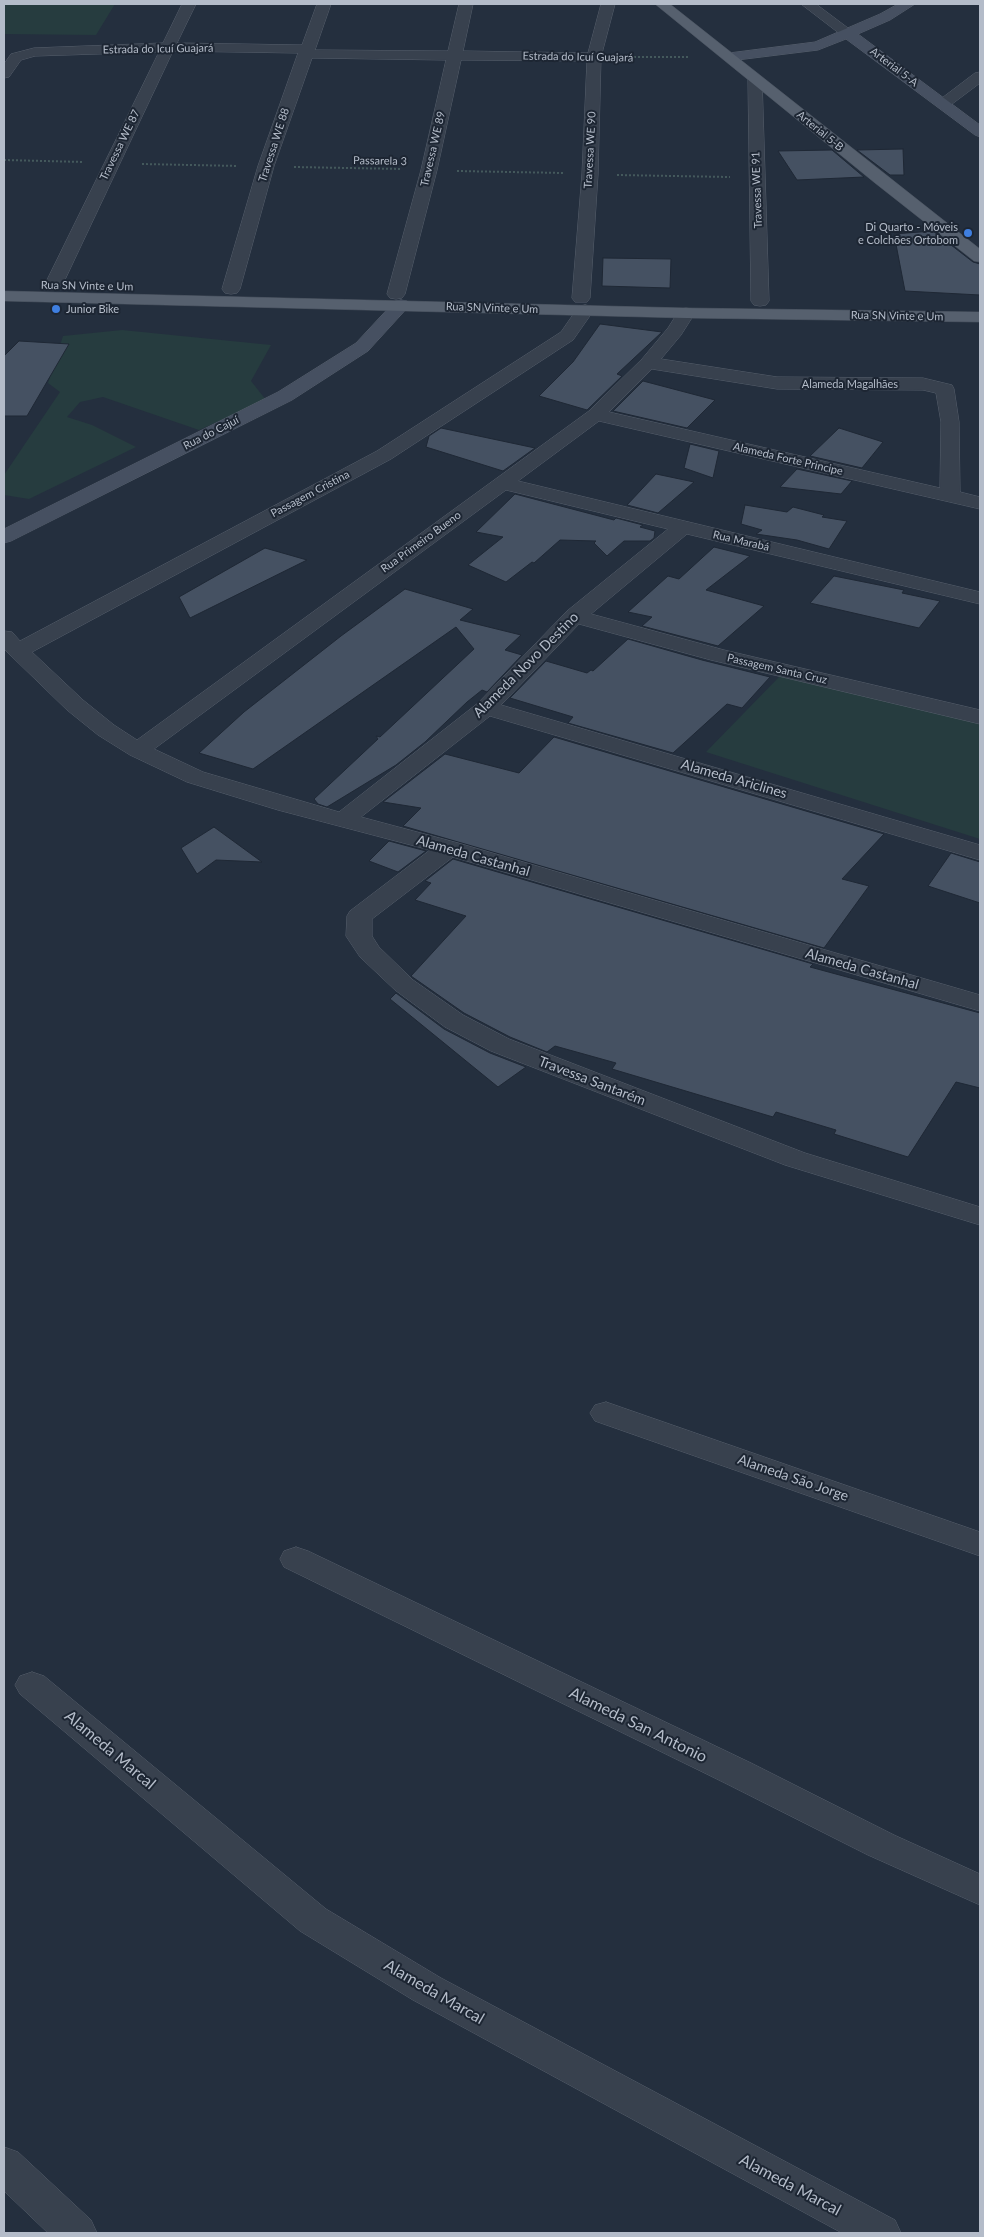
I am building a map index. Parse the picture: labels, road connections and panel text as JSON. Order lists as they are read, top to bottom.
{
  "streets": {
    "main road": ["Arterial 5-B", "Rua SN Vinte e Um"],
    "street": [
      "Estrada do Icuí Guajará",
      "Arterial 5-A",
      "Travessa WE 87",
      "Travessa WE 88",
      "Travessa WE 89",
      "Travessa WE 90",
      "Travessa WE 91",
      "Alameda Magalhães",
      "Rua do Cajuí",
      "Alameda Forte Principe",
      "Passagem Cristina",
      "Rua Marabá",
      "Rua Primeiro Bueno",
      "Alameda Novo Destino",
      "Passagem Santa Cruz",
      "Alameda Ariclines",
      "Alameda Castanhal",
      "Travessa Santarém",
      "Alameda São Jorge",
      "Alameda San Antonio",
      "Alameda Marcal"
    ],
    "path": ["Passarela 3"]
  },
  "crossings": [
    ["Estrada do Icuí Guajará", "Arterial 5-B"],
    ["Estrada do Icuí Guajará", "Travessa WE 87"],
    ["Estrada do Icuí Guajará", "Travessa WE 88"],
    ["Estrada do Icuí Guajará", "Travessa WE 89"],
    ["Estrada do Icuí Guajará", "Travessa WE 90"],
    ["Arterial 5-B", "Travessa WE 91"],
    ["Travessa WE 87", "Passarela 3"],
    ["Travessa WE 87", "Rua SN Vinte e Um"],
    ["Travessa WE 88", "Passarela 3"],
    ["Travessa WE 88", "Rua SN Vinte e Um"],
    ["Travessa WE 89", "Passarela 3"],
    ["Travessa WE 89", "Rua SN Vinte e Um"],
    ["Travessa WE 89", "Rua do Cajuí"],
    ["Travessa WE 90", "Passarela 3"],
    ["Travessa WE 90", "Rua SN Vinte e Um"],
    ["Travessa WE 90", "Passagem Cristina"],
    ["Passarela 3", "Travessa WE 91"],
    ["Travessa WE 91", "Rua SN Vinte e Um"],
    ["Rua SN Vinte e Um", "Rua do Cajuí"],
    ["Rua SN Vinte e Um", "Passagem Cristina"],
    ["Rua SN Vinte e Um", "Rua Primeiro Bueno"],
    ["Alameda Magalhães", "Alameda Forte Principe"],
    ["Alameda Magalhães", "Rua Primeiro Bueno"],
    ["Alameda Forte Principe", "Rua Primeiro Bueno"],
    ["Passagem Cristina", "Alameda Castanhal"],
    ["Rua Marabá", "Rua Primeiro Bueno"],
    ["Rua Marabá", "Alameda Novo Destino"],
    ["Rua Primeiro Bueno", "Alameda Castanhal"],
    ["Alameda Novo Destino", "Passagem Santa Cruz"],
    ["Alameda Novo Destino", "Alameda Ariclines"],
    ["Alameda Novo Destino", "Alameda Castanhal"],
    ["Alameda Castanhal", "Travessa Santarém"]
  ],
  "places": ["Di Quarto - Móveis e Colchões Ortobom", "Junior Bike"]
}
